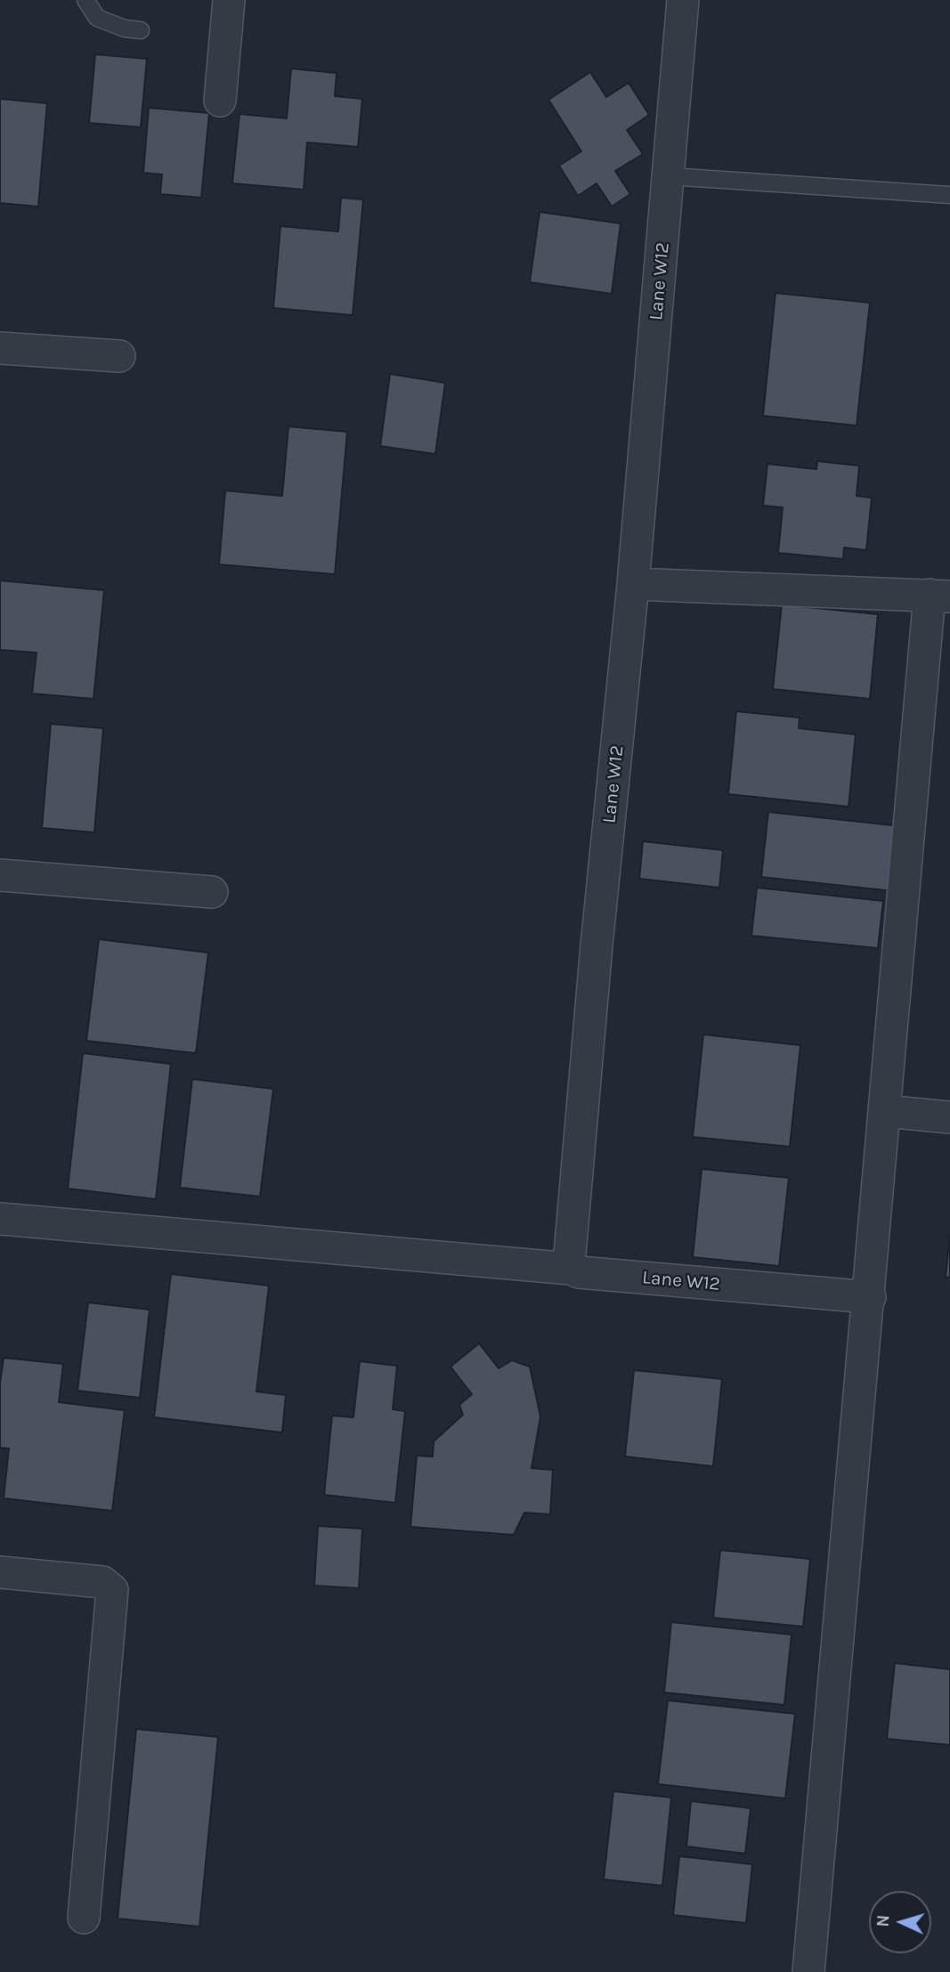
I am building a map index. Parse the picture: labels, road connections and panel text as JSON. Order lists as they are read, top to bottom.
{
  "streets": {
    "street": ["Lane W12"]
  },
  "north": "left"
}
